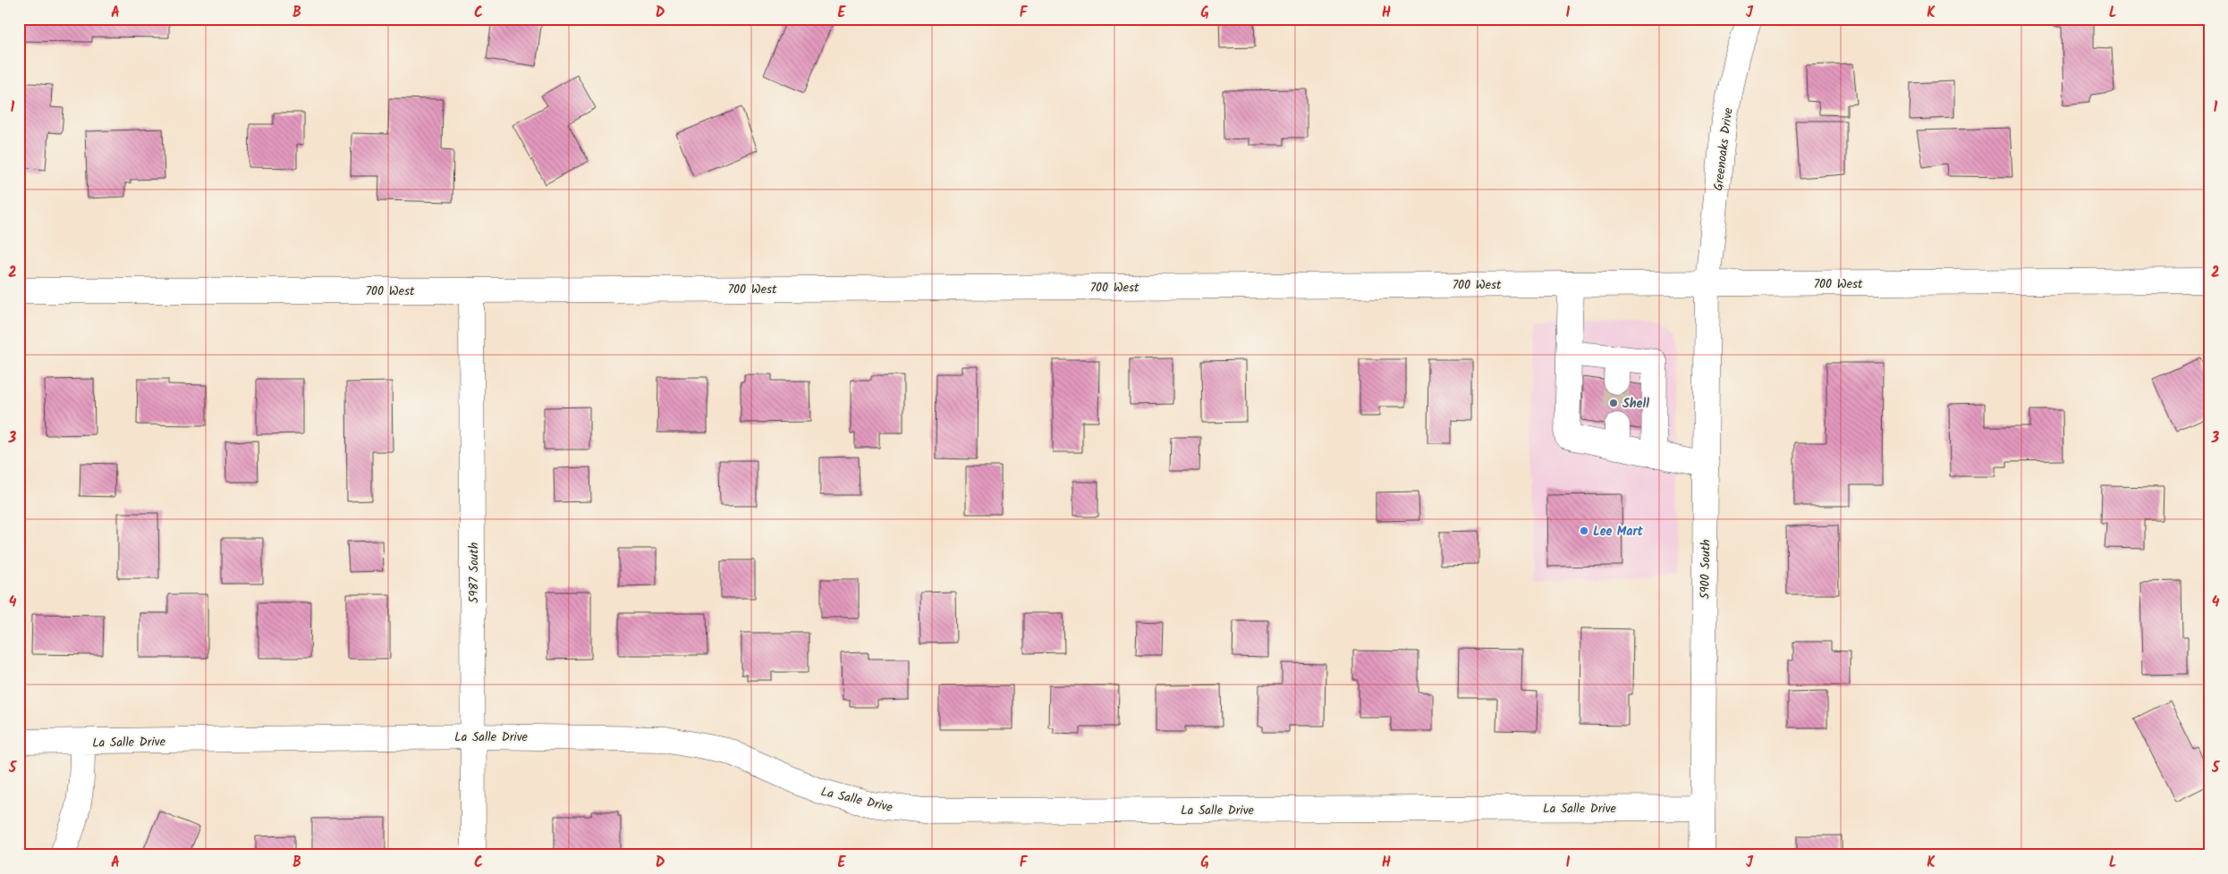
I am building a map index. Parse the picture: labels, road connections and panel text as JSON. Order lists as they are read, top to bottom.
{
  "streets": {
    "street": [
      "Greenoaks Drive",
      "700 West",
      "5900 South",
      "5987 South",
      "La Salle Drive"
    ]
  },
  "crossings": [
    ["Greenoaks Drive", "700 West"],
    ["Greenoaks Drive", "5900 South"],
    ["700 West", "5900 South"],
    ["700 West", "5987 South"],
    ["5900 South", "La Salle Drive"],
    ["5987 South", "La Salle Drive"]
  ],
  "places": ["Shell", "Lee Mart"],
  "grid": {
    "columns": [
      "A",
      "B",
      "C",
      "D",
      "E",
      "F",
      "G",
      "H",
      "I",
      "J",
      "K",
      "L"
    ],
    "rows": [
      "1",
      "2",
      "3",
      "4",
      "5"
    ]
  }
}
